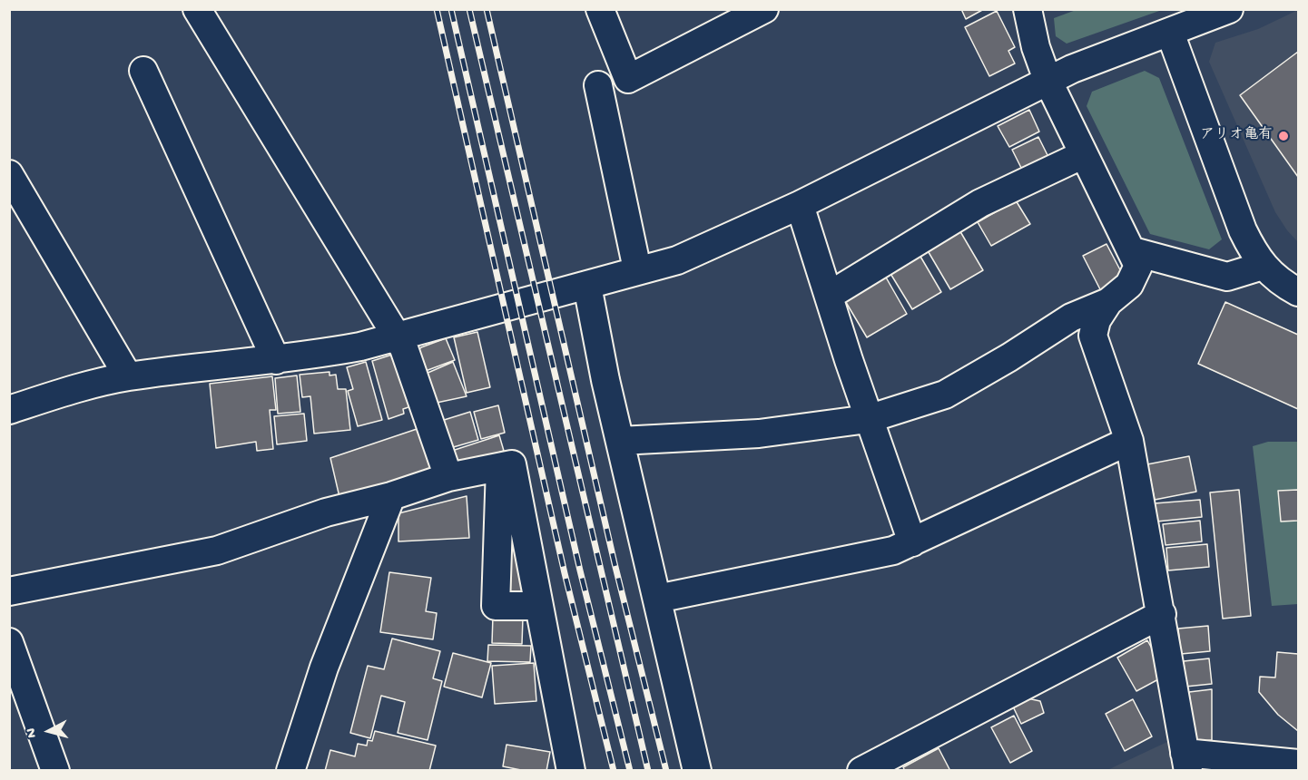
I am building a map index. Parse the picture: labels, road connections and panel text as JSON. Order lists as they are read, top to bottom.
{
  "places": ["アリオ亀有"],
  "north": "left"
}
